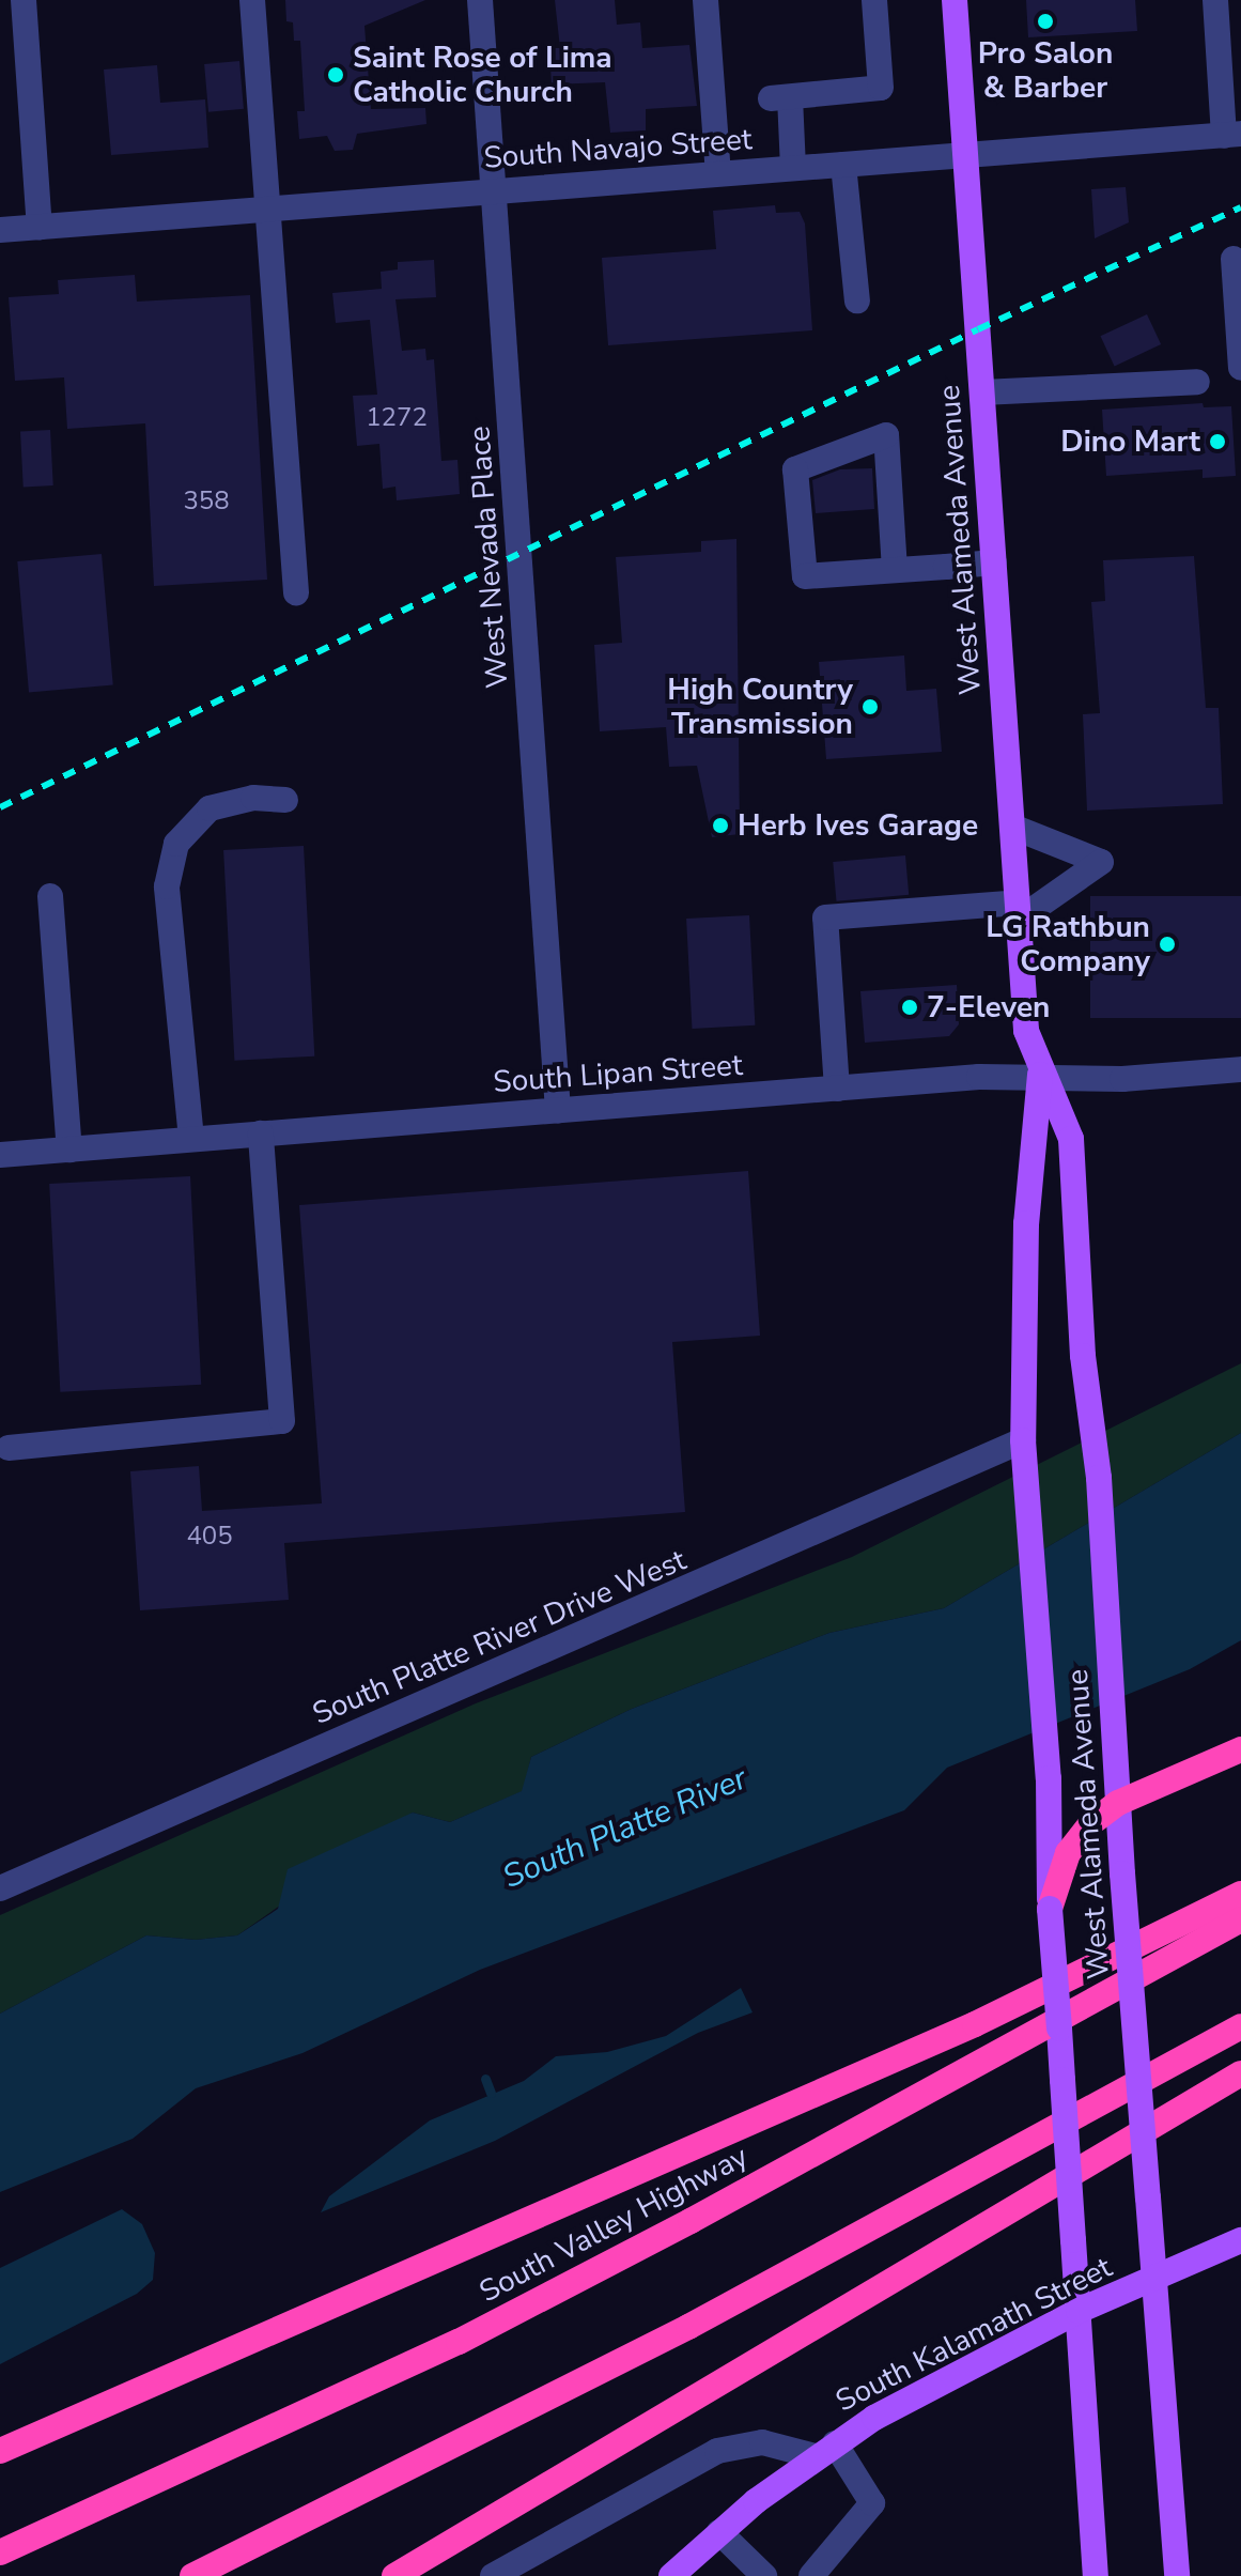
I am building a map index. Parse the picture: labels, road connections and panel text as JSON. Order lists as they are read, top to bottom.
{
  "streets": {
    "highway": ["South Valley Highway"],
    "main road": ["West Alameda Avenue", "South Kalamath Street"],
    "street": [
      "South Navajo Street",
      "West Nevada Place",
      "South Lipan Street",
      "South Platte River Drive West"
    ]
  },
  "crossings": [
    ["South Navajo Street", "West Alameda Avenue"],
    ["South Navajo Street", "West Nevada Place"],
    ["West Alameda Avenue", "South Lipan Street"],
    ["West Alameda Avenue", "South Platte River Drive West"],
    ["West Alameda Avenue", "South Kalamath Street"],
    ["West Nevada Place", "South Lipan Street"]
  ],
  "water": ["South Platte River"],
  "places": [
    "Pro Salon & Barber",
    "Saint Rose of Lima Catholic Church",
    "Dino Mart",
    "High Country Transmission",
    "Herb Ives Garage",
    "LG Rathbun Company",
    "7-Eleven"
  ],
  "house_numbers": ["1272", "358", "405"]
}
